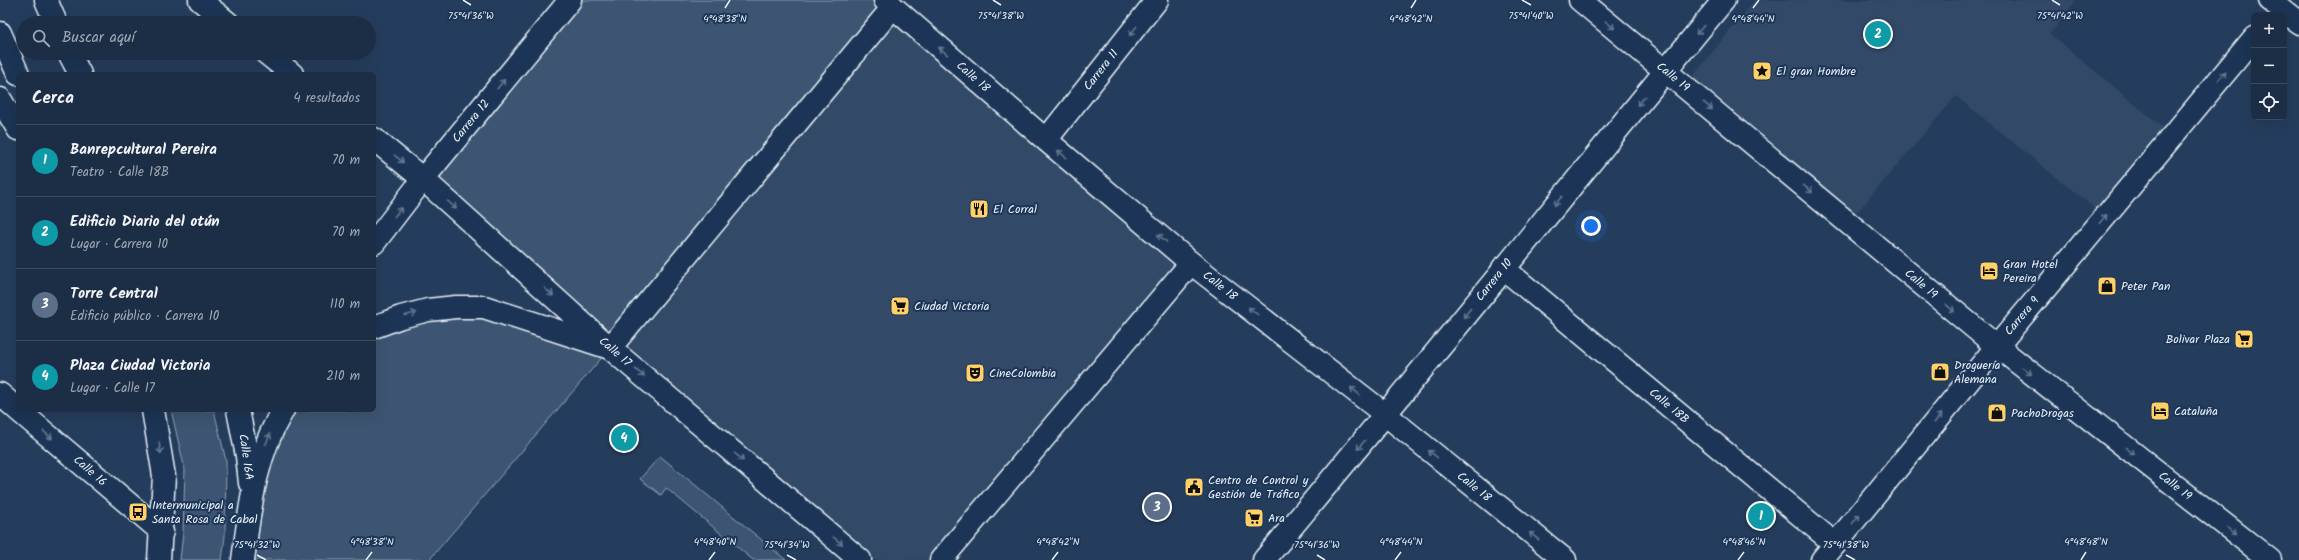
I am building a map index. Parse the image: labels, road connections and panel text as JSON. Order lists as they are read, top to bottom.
{
  "streets": {
    "street": [
      "Carrera 11",
      "Calle 18",
      "Calle 19",
      "Carrera 12",
      "Carrera 10",
      "Carrera 9",
      "Calle 17",
      "Calle 18B",
      "Calle 16A",
      "Calle 16"
    ]
  },
  "crossings": [
    ["Carrera 11", "Calle 18"],
    ["Calle 18", "Carrera 10"],
    ["Calle 19", "Carrera 10"],
    ["Calle 19", "Carrera 9"],
    ["Carrera 12", "Calle 17"],
    ["Carrera 10", "Calle 18B"],
    ["Carrera 9", "Calle 18B"]
  ],
  "one_way": [
    "Carrera 11",
    "Calle 18",
    "Calle 19",
    "Carrera 12",
    "Carrera 10",
    "Carrera 9",
    "Calle 17",
    "Calle 16"
  ],
  "places": {
    "place": ["El gran Hombre"],
    "restaurant": ["El Corral"],
    "hotel": ["Gran Hotel Pereira", "Cataluña"],
    "shop": ["Peter Pan", "Droguería Alemana", "PachoDrogas"],
    "supermarket": ["Ciudad Victoria", "Bolivar Plaza", "Ara"],
    "theatre": ["CineColombia"],
    "public building": ["Centro de Control y Gestión de Tráfico"],
    "bus stop": ["Intermunicipal a Santa Rosa de Cabal"]
  },
  "page": {
    "map_buttons": ["+", "−"],
    "search": "Buscar aquí",
    "pins": [
      "2",
      "4",
      "3",
      "1"
    ],
    "heading": ["Cerca", "4 resultados"],
    "list": [
      {
        "mark": "1",
        "name": "Banrepcultural Pereira",
        "note": "Teatro · Calle 18B",
        "value": "70 m"
      },
      {
        "mark": "2",
        "name": "Edificio Diario del otún",
        "note": "Lugar · Carrera 10",
        "value": "70 m"
      },
      {
        "mark": "3",
        "name": "Torre Central",
        "note": "Edificio público · Carrera 10",
        "value": "110 m"
      },
      {
        "mark": "4",
        "name": "Plaza Ciudad Victoria",
        "note": "Lugar · Calle 17",
        "value": "210 m"
      }
    ]
  },
  "coordinates": [
    "75°41'36\"W",
    "75°41'38\"W",
    "75°41'40\"W",
    "75°41'42\"W",
    "4°48'38\"N",
    "4°48'42\"N",
    "4°48'44\"N",
    "4°48'40\"N",
    "4°48'46\"N",
    "4°48'48\"N",
    "75°41'32\"W",
    "75°41'34\"W"
  ]
}
